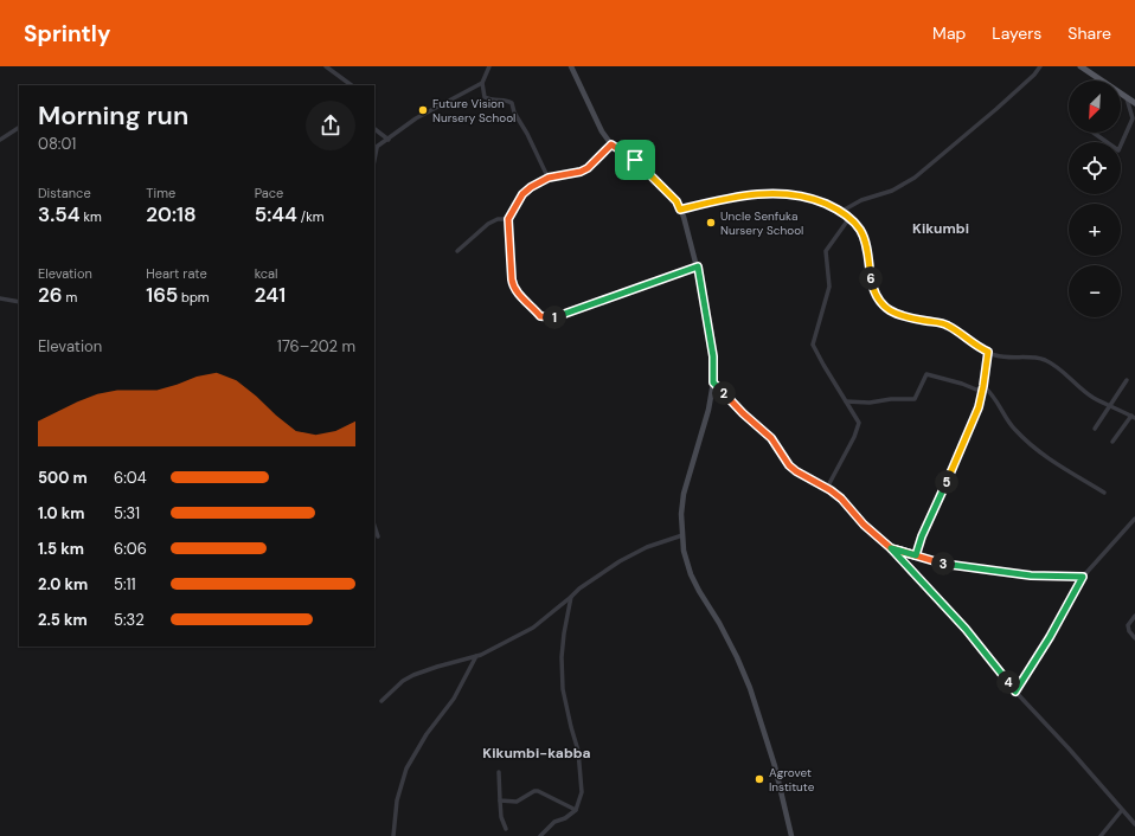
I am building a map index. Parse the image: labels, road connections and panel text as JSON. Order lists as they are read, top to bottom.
{
  "districts": ["Kikumbi", "Kikumbi-kabba"],
  "places": ["Future Vision Nursery School", "Uncle Senfuka Nursery School", "Agrovet Institute"],
  "north": "bottom left",
  "page": {
    "header": "Sprintly",
    "nav": ["Map", "Layers", "Share"],
    "map_buttons": ["+", "−"],
    "heading": ["Morning run", "08:01"],
    "stats": [
      ["Distance", "3.54 km"],
      ["Time", "20:18"],
      ["Pace", "5:44 /km"],
      ["Elevation", "26 m"],
      ["Heart rate", "165 bpm"],
      ["kcal", "241"]
    ],
    "pins": [
      "6",
      "1",
      "2",
      "5",
      "3",
      "4"
    ],
    "chart": ["Elevation", "176–202 m"],
    "list": [
      {
        "name": "500 m",
        "note": "6:04"
      },
      {
        "name": "1.0 km",
        "note": "5:31"
      },
      {
        "name": "1.5 km",
        "note": "6:06"
      },
      {
        "name": "2.0 km",
        "note": "5:11"
      },
      {
        "name": "2.5 km",
        "note": "5:32"
      }
    ]
  }
}
